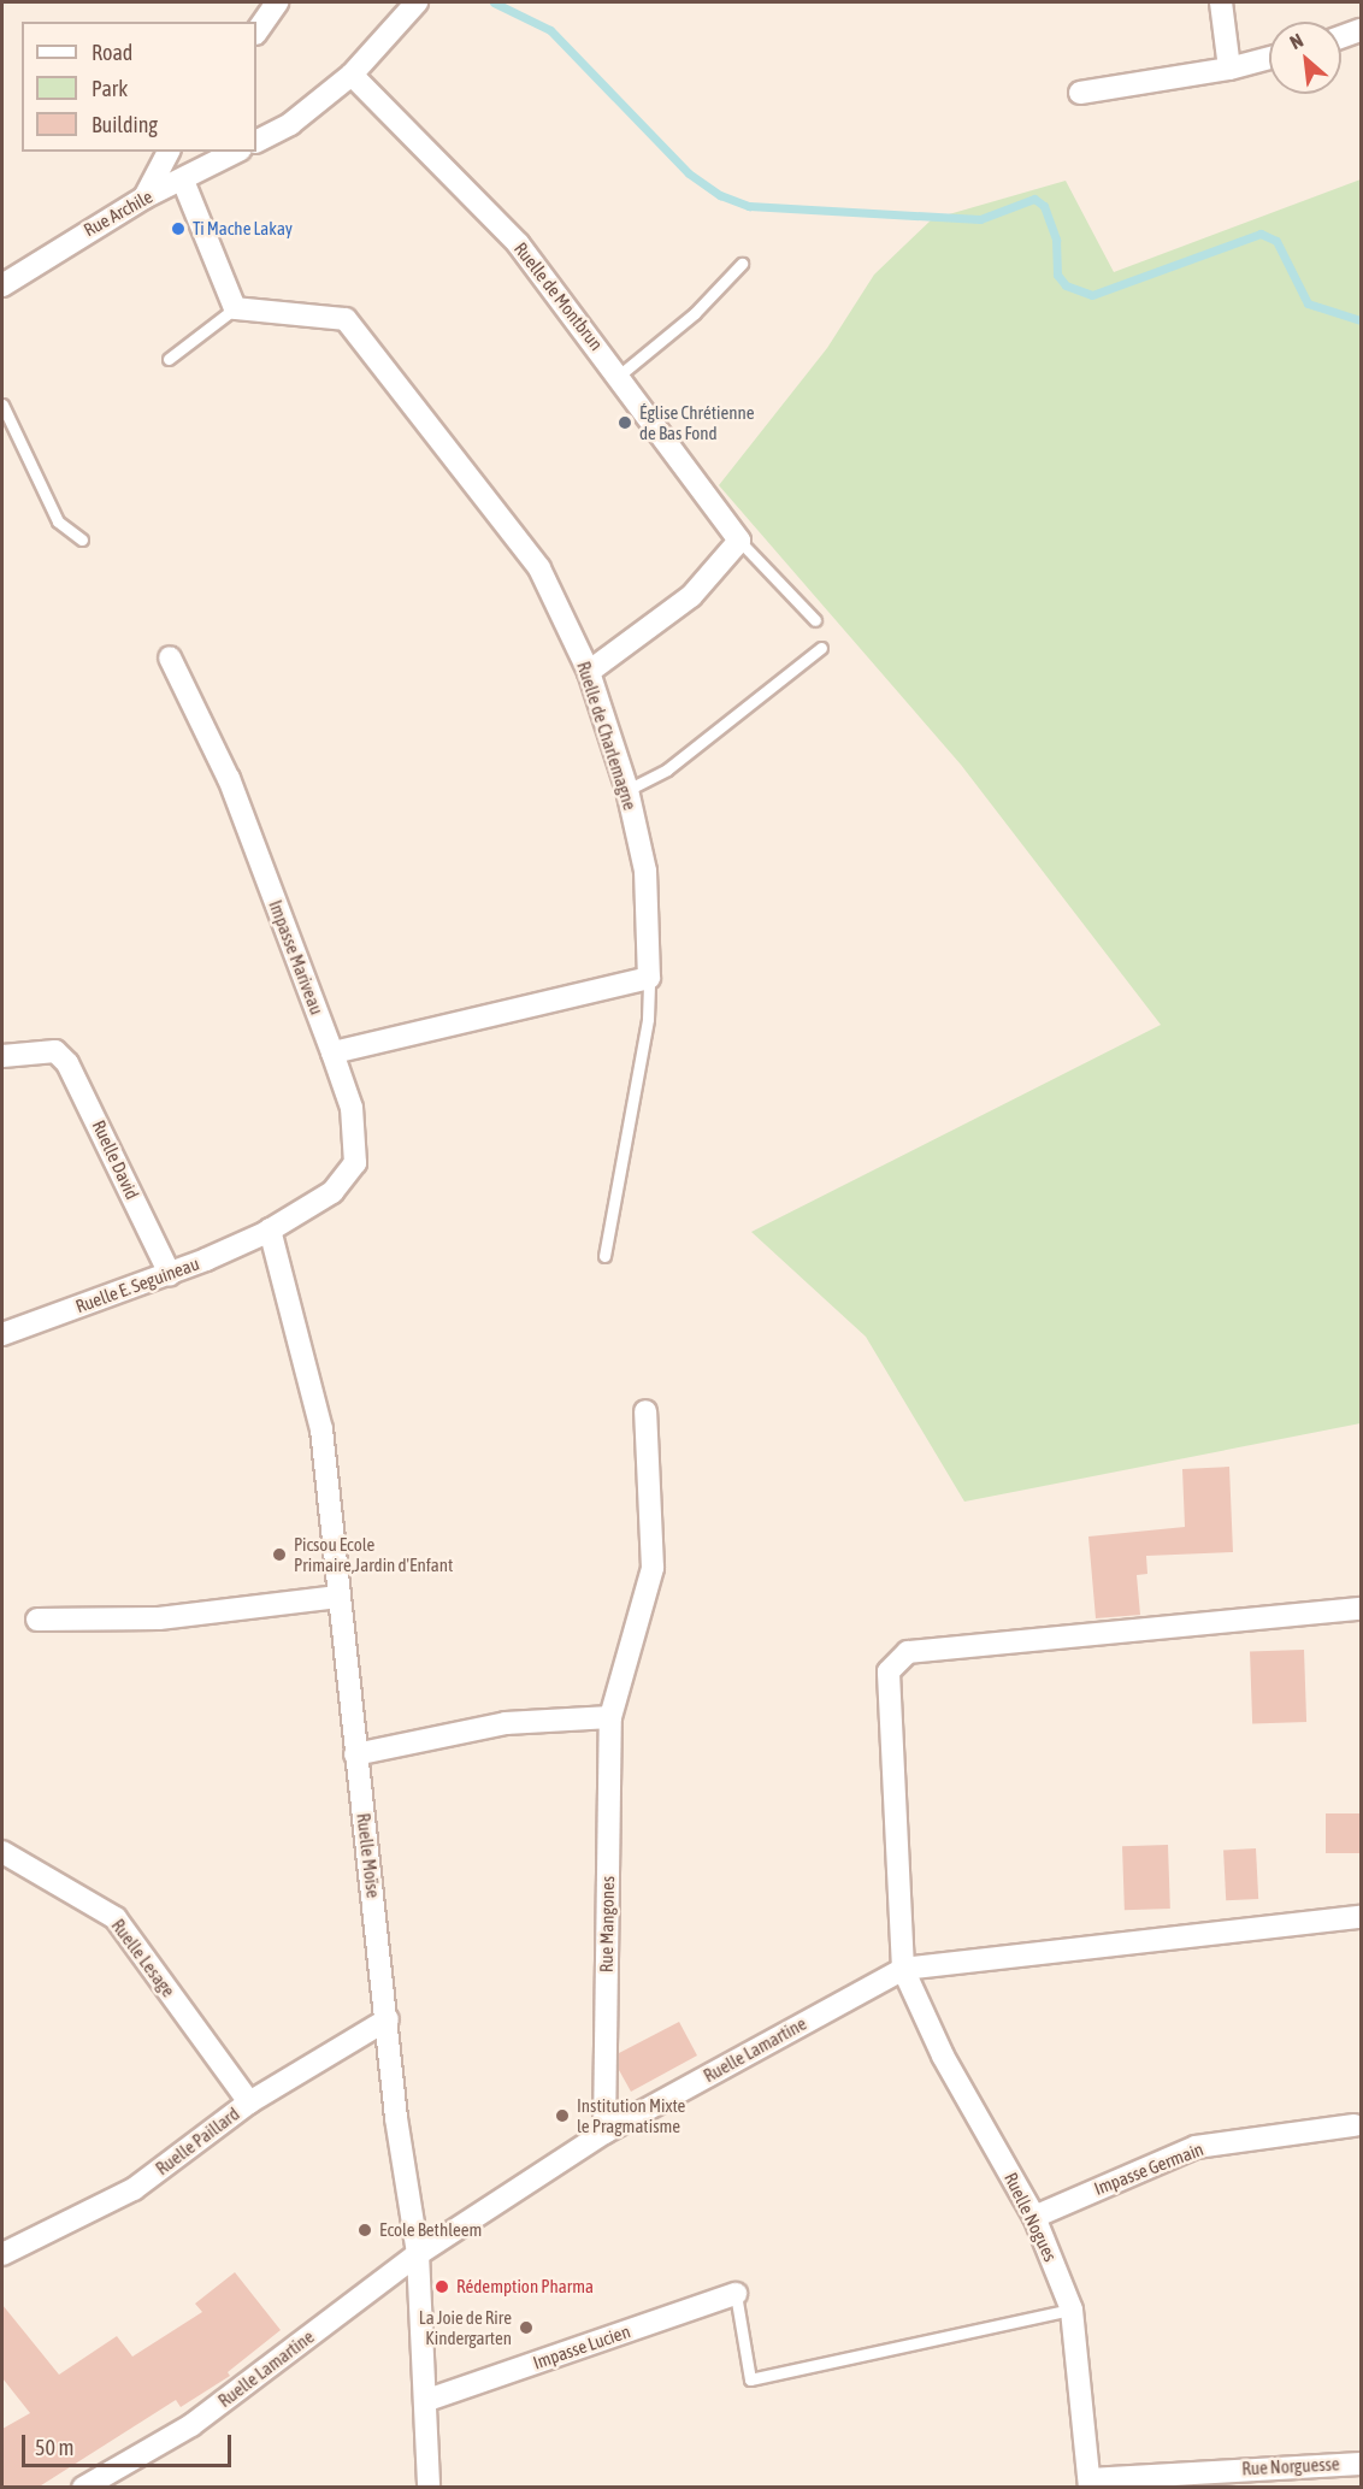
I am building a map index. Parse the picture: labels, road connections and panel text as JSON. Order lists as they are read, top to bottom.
{
  "streets": {
    "street": [
      "Rue Archile",
      "Ruelle de Montbrun",
      "Ruelle de Charlemagne",
      "Impasse Mariveau",
      "Ruelle David",
      "Ruelle E. Seguineau",
      "Ruelle Moïse",
      "Rue Mangones",
      "Ruelle Lesage",
      "Ruelle Lamartine",
      "Ruelle Paillard",
      "Impasse Germain",
      "Ruelle Nogues",
      "Impasse Lucien",
      "Rue Norguesse"
    ]
  },
  "crossings": [
    ["Impasse Mariveau", "Ruelle E. Seguineau"],
    ["Impasse Mariveau", "Ruelle Moïse"],
    ["Ruelle David", "Ruelle E. Seguineau"],
    ["Ruelle E. Seguineau", "Ruelle Moïse"],
    ["Ruelle Moïse", "Ruelle Lamartine"],
    ["Ruelle Moïse", "Ruelle Paillard"],
    ["Ruelle Moïse", "Impasse Lucien"],
    ["Rue Mangones", "Ruelle Lamartine"],
    ["Ruelle Lesage", "Ruelle Paillard"],
    ["Ruelle Lamartine", "Ruelle Nogues"],
    ["Impasse Germain", "Ruelle Nogues"],
    ["Ruelle Nogues", "Rue Norguesse"]
  ],
  "places": [
    "Ti Mache Lakay",
    "Église Chrétienne de Bas Fond",
    "Picsou Ecole Primaire,Jardin d'Enfant",
    "Institution Mixte le Pragmatisme",
    "Ecole Bethleem",
    "Rédemption Pharma",
    "La Joie de Rire Kindergarten"
  ],
  "legend": ["Road", "Park", "Building"],
  "scale_bar": "50 m",
  "north": "top left"
}
